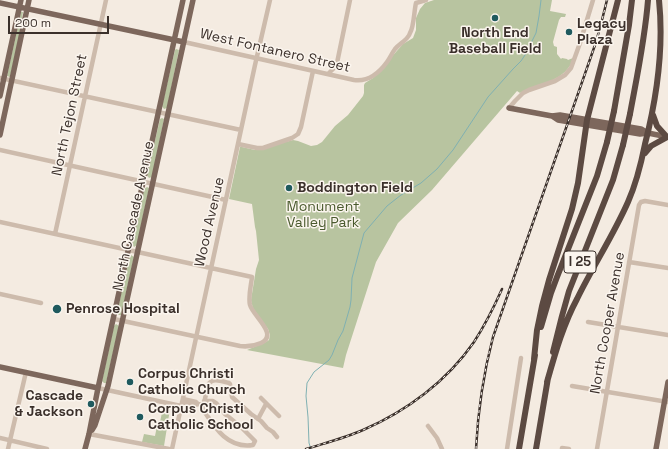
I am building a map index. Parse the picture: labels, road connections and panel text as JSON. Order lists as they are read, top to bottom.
{
  "streets": {
    "highway": ["I 25"],
    "main road": ["North Cascade Avenue"],
    "street": [
      "West Fontanero Street",
      "North Tejon Street",
      "Wood Avenue",
      "North Cooper Avenue"
    ]
  },
  "crossings": [
    ["West Fontanero Street", "North Cascade Avenue"],
    ["West Fontanero Street", "Wood Avenue"]
  ],
  "parks": ["Monument Valley Park"],
  "places": [
    "North End Baseball Field",
    "Legacy Plaza",
    "Boddington Field",
    "Penrose Hospital",
    "Corpus Christi Catholic Church",
    "Cascade & Jackson",
    "Corpus Christi Catholic School"
  ],
  "scale_bar": "200 m"
}
